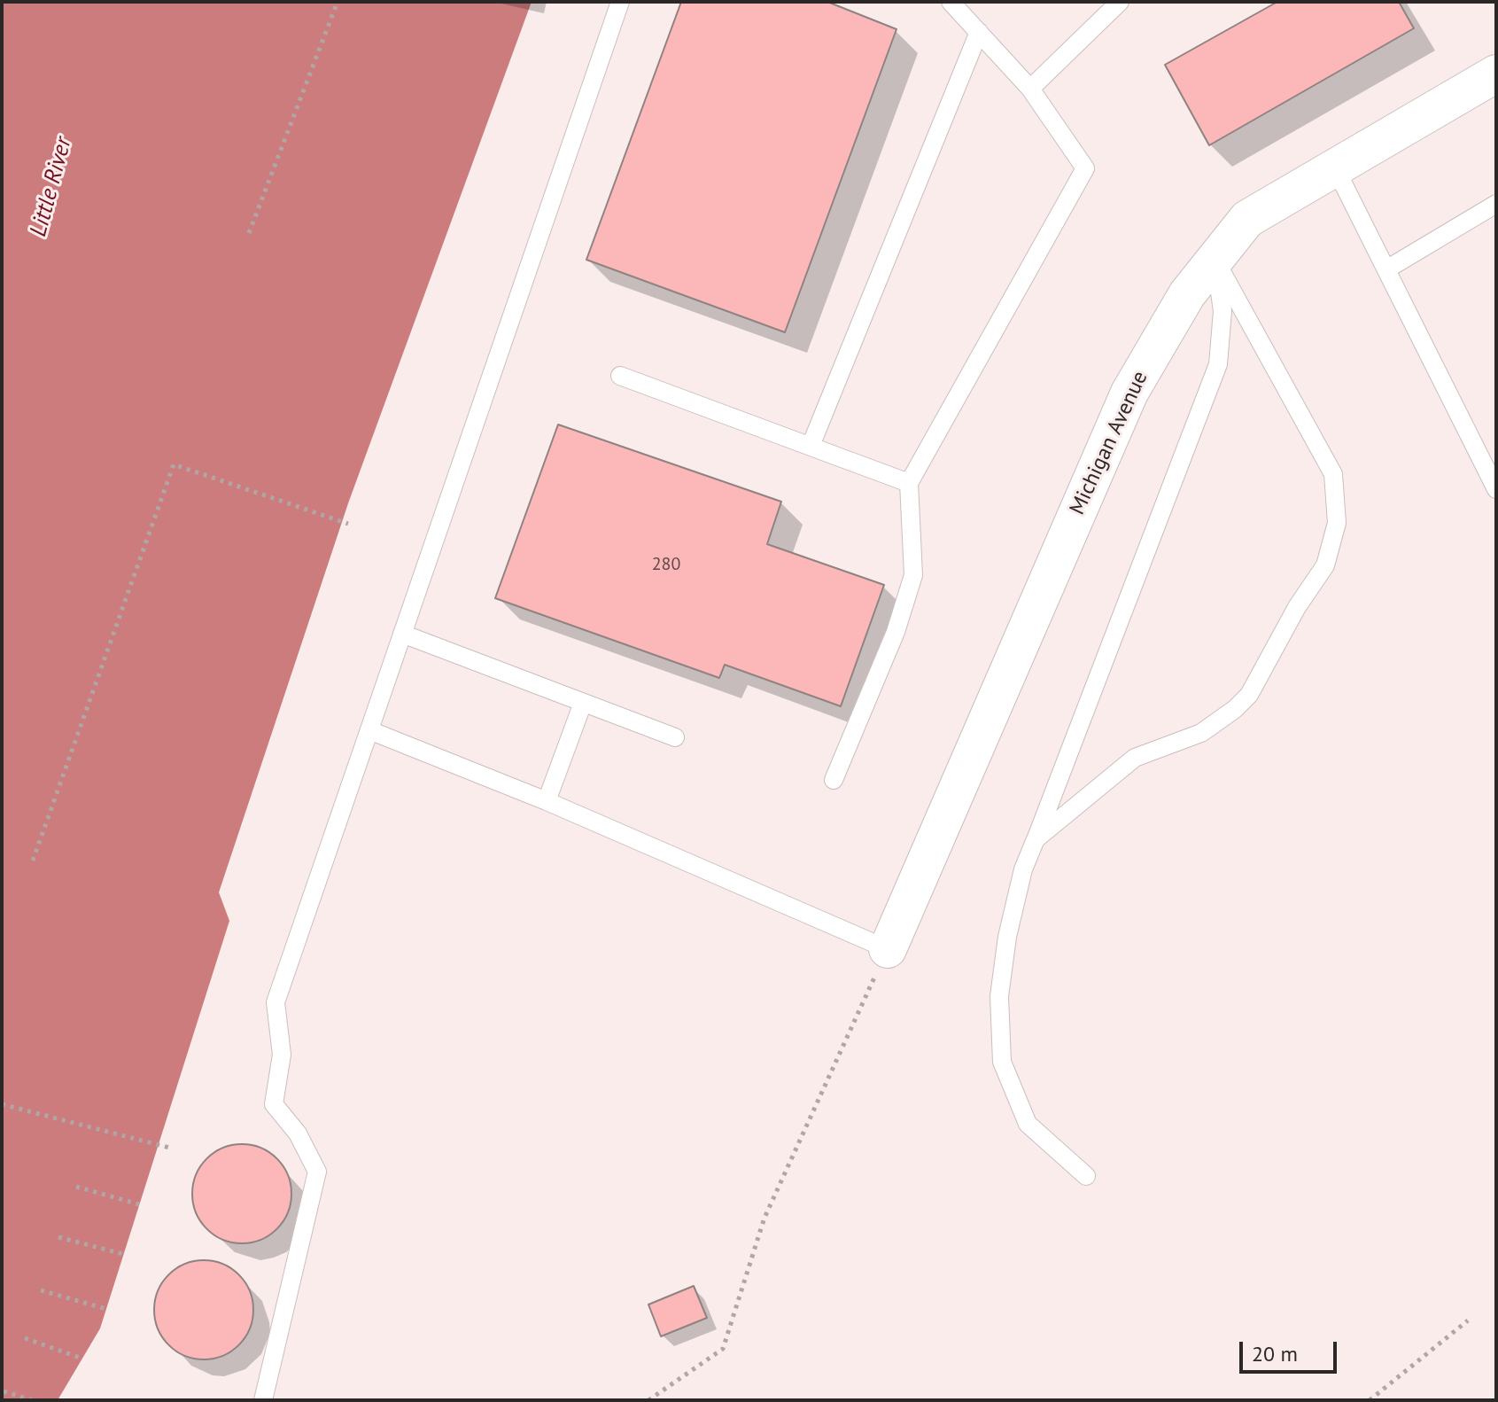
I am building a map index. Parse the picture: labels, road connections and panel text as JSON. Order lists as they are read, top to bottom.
{
  "streets": {
    "street": ["Michigan Avenue"]
  },
  "water": ["Little River"],
  "house_numbers": ["280"],
  "scale_bar": "20 m"
}
